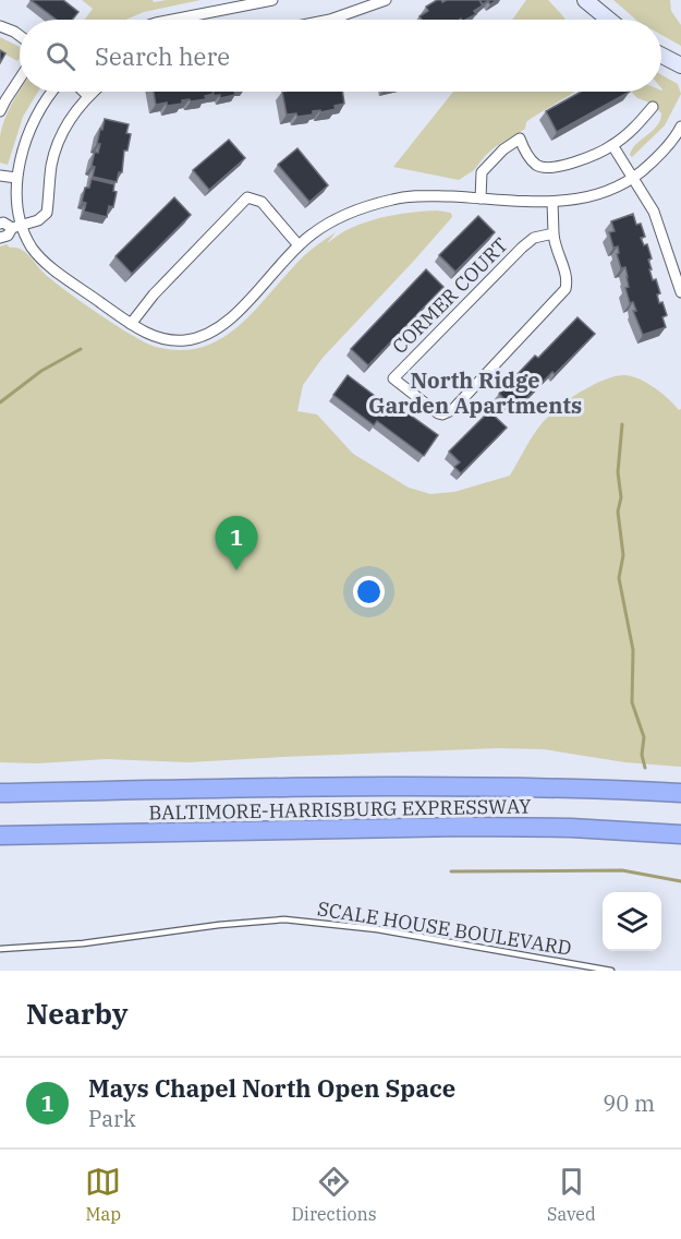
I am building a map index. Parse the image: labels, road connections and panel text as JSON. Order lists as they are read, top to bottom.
{
  "streets": {
    "highway": ["BALTIMORE-HARRISBURG EXPRESSWAY"],
    "street": ["CORMER COURT"],
    "lane": ["SCALE HOUSE BOULEVARD"]
  },
  "districts": ["North Ridge Garden Apartments"],
  "page": {
    "search": "Search here",
    "pins": "1",
    "heading": "Nearby",
    "list": [
      {
        "mark": "1",
        "name": "Mays Chapel North Open Space",
        "note": "Park",
        "value": "90 m"
      }
    ],
    "nav": ["Map", "Directions", "Saved"]
  }
}
